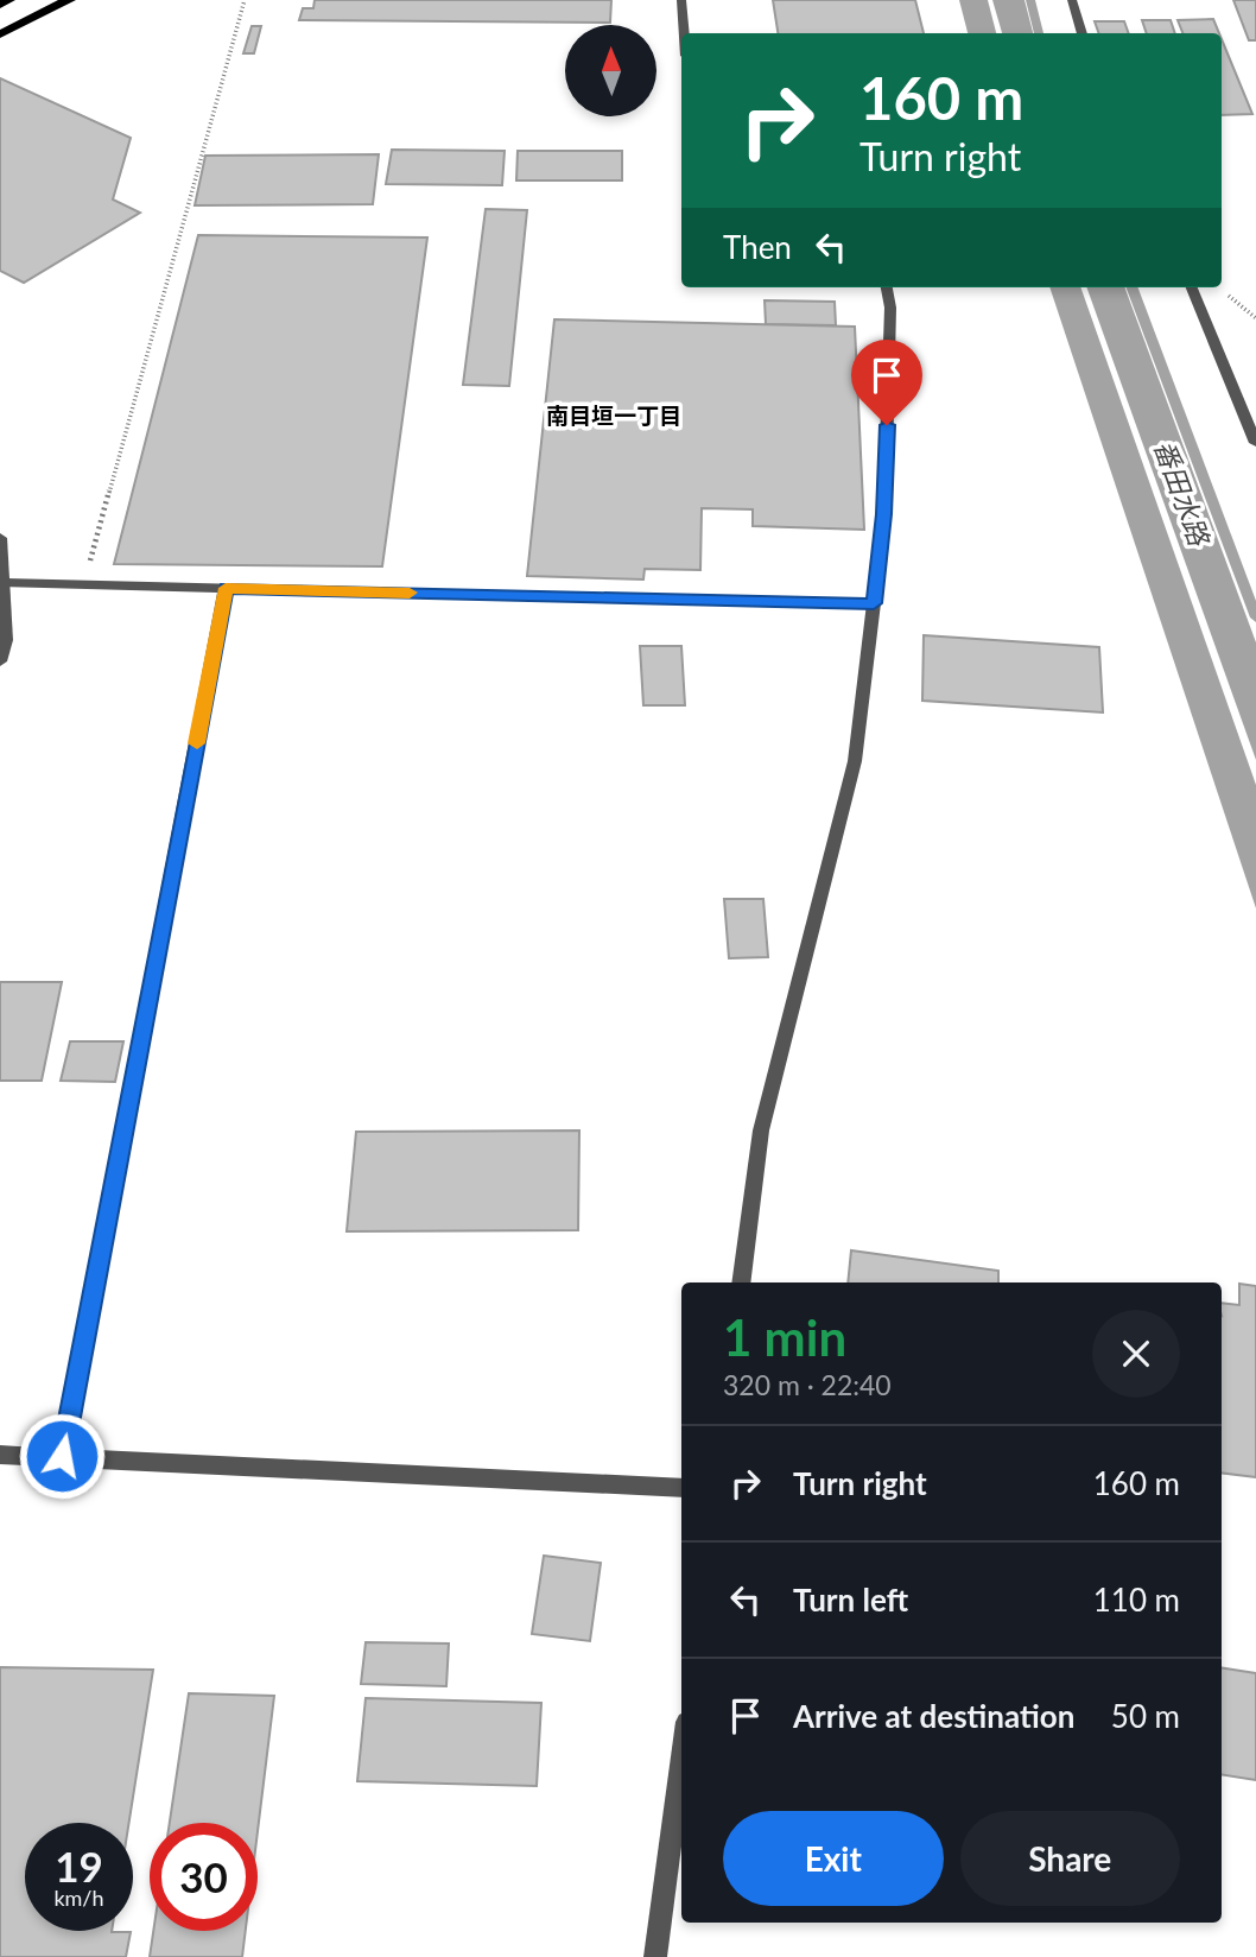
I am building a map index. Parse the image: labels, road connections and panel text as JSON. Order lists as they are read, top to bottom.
{
  "districts": ["南目垣一丁目"],
  "water": ["番田水路"],
  "north": "top",
  "page": {
    "turn": ["160 m", "Turn right"],
    "then": "Then",
    "heading": ["1 min", "320 m · 22:40"],
    "list": [
      {
        "name": "Turn right",
        "value": "160 m"
      },
      {
        "name": "Turn left",
        "value": "110 m"
      },
      {
        "name": "Arrive at destination",
        "value": "50 m"
      }
    ],
    "buttons": ["Exit", "Share"],
    "speed": "19 km/h",
    "limit": "30"
  }
}
